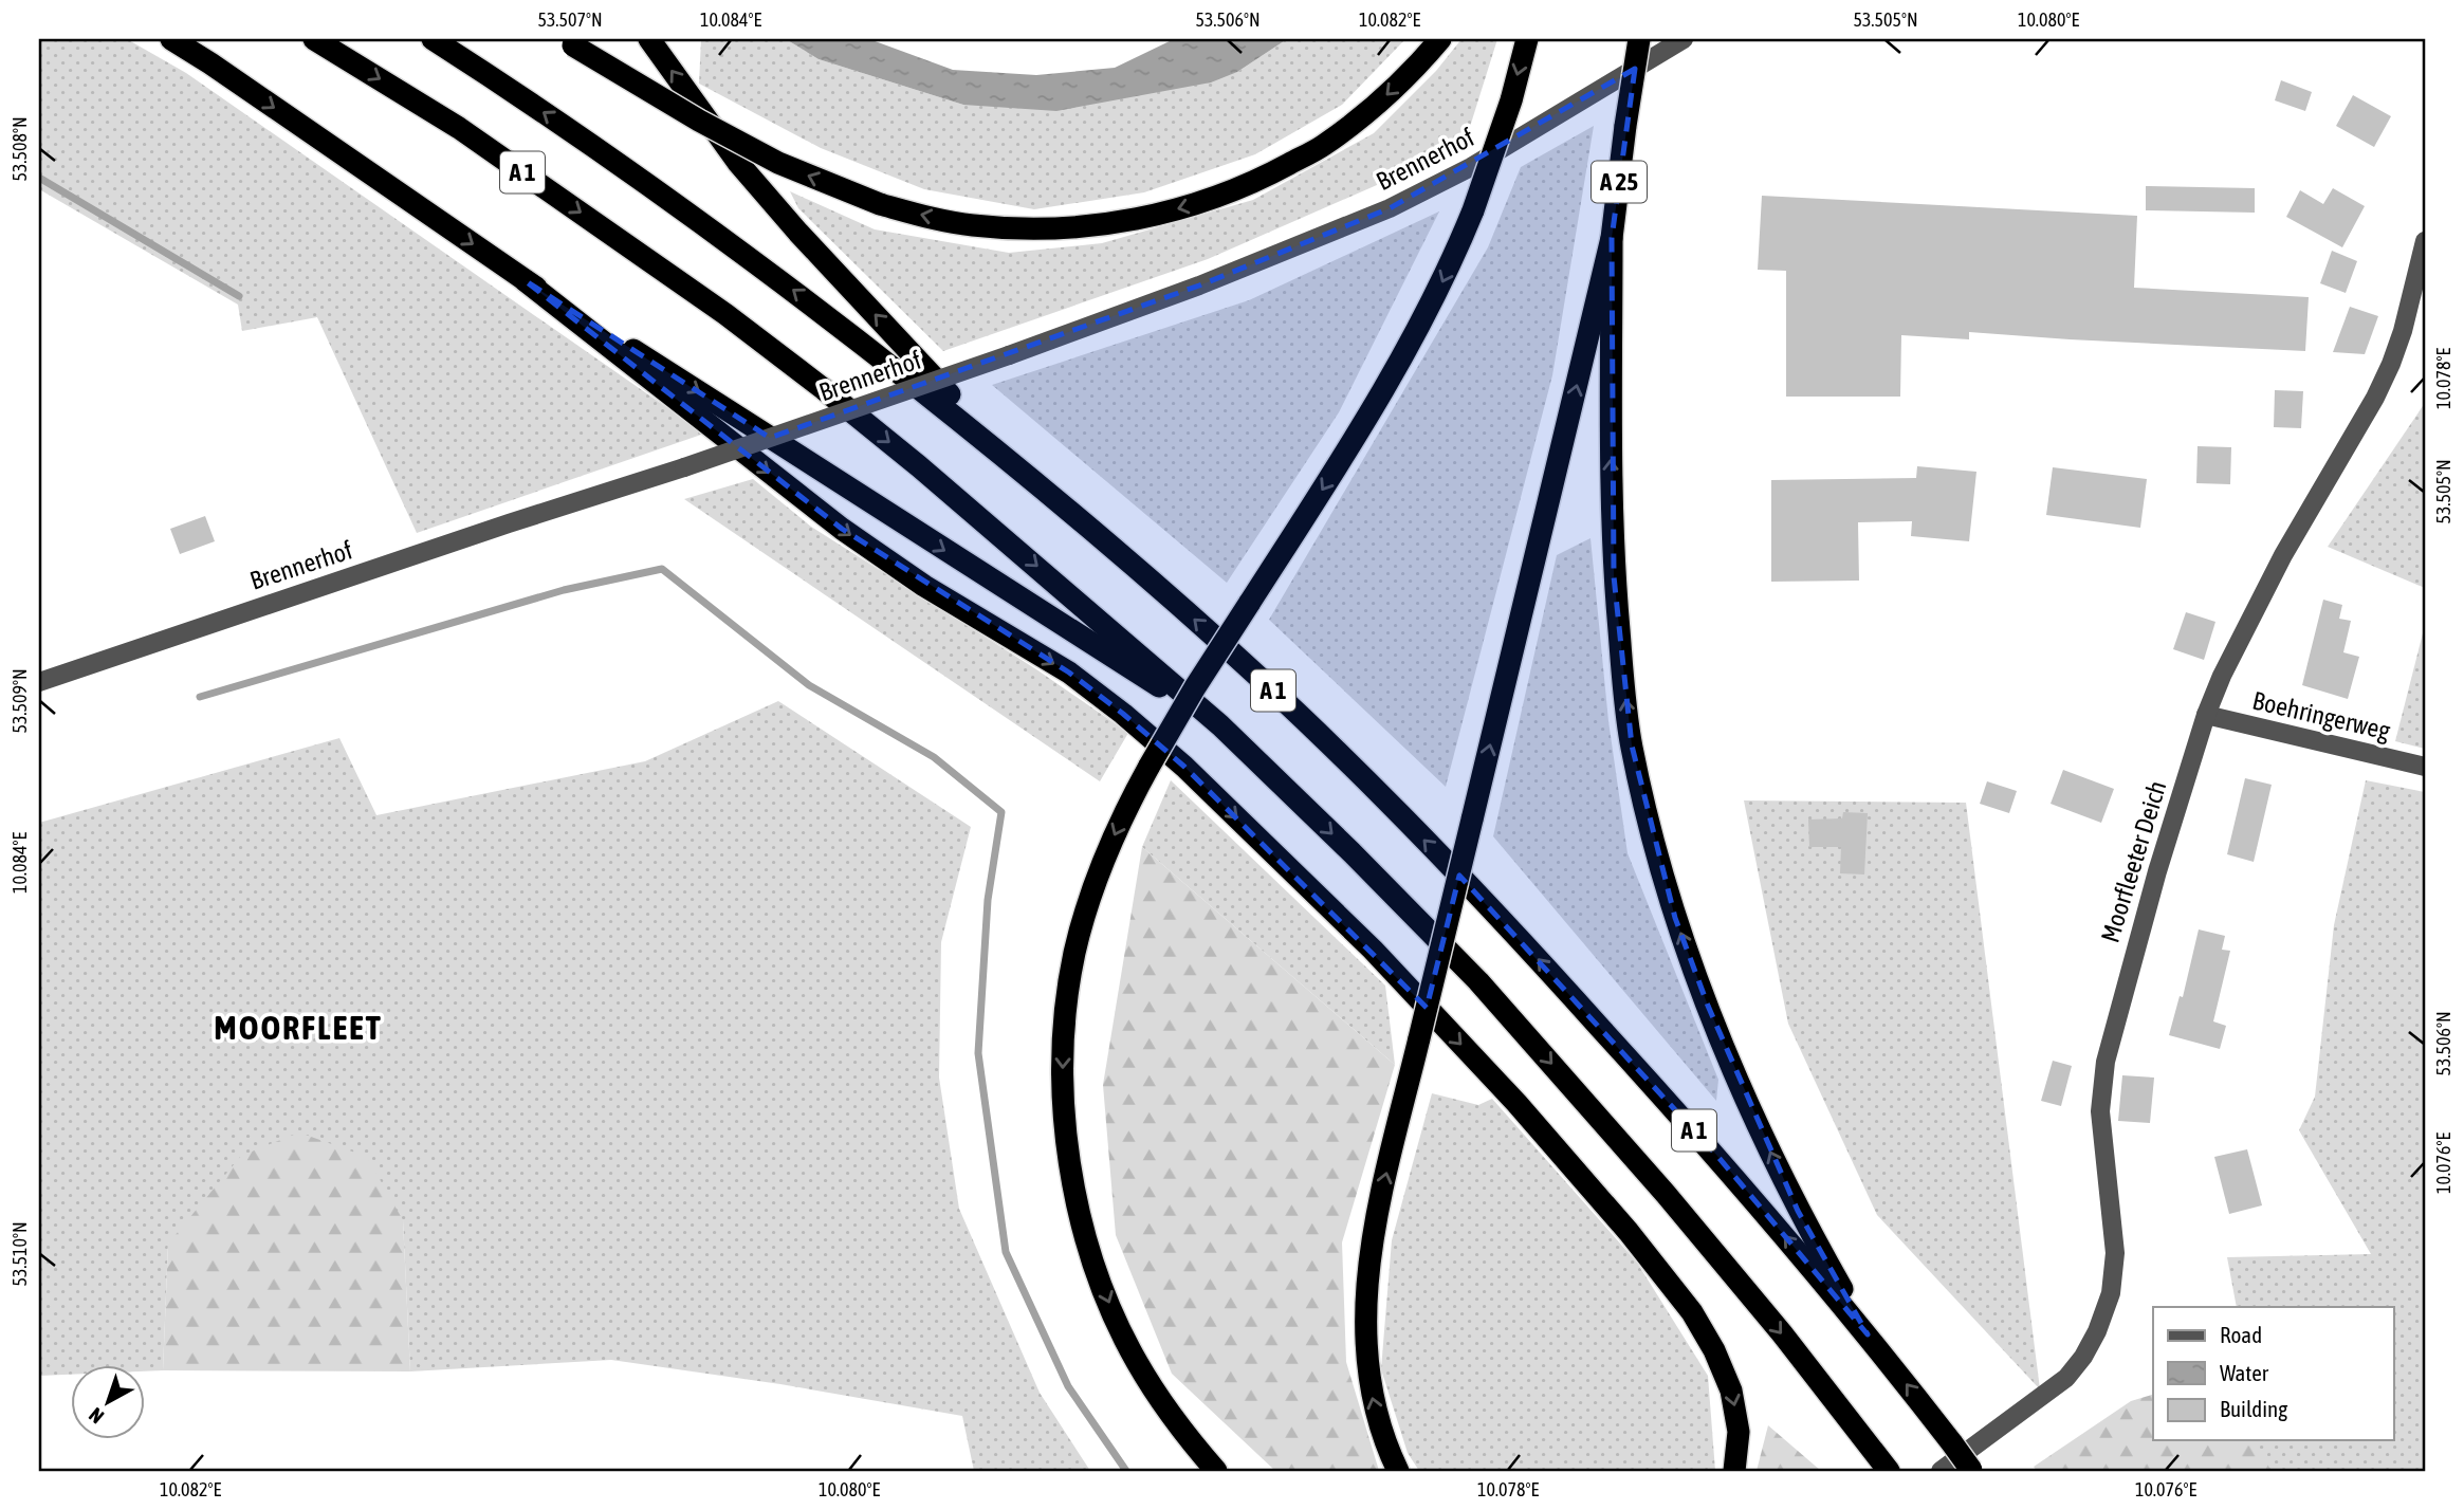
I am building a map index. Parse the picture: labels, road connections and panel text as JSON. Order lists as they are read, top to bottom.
{
  "streets": {
    "highway": ["A 1", "A 25"],
    "street": ["Brennerhof", "Boehringerweg", "Moorfleeter Deich"]
  },
  "crossings": [
    ["Boehringerweg", "Moorfleeter Deich"]
  ],
  "districts": ["MOORFLEET"],
  "legend": ["Road", "Water", "Building"],
  "north": "bottom left",
  "coordinates": [
    "53.507°N",
    "10.084°E",
    "53.506°N",
    "10.082°E",
    "53.505°N",
    "10.080°E",
    "53.508°N",
    "10.078°E",
    "53.509°N",
    "10.076°E",
    "53.510°N"
  ]
}
